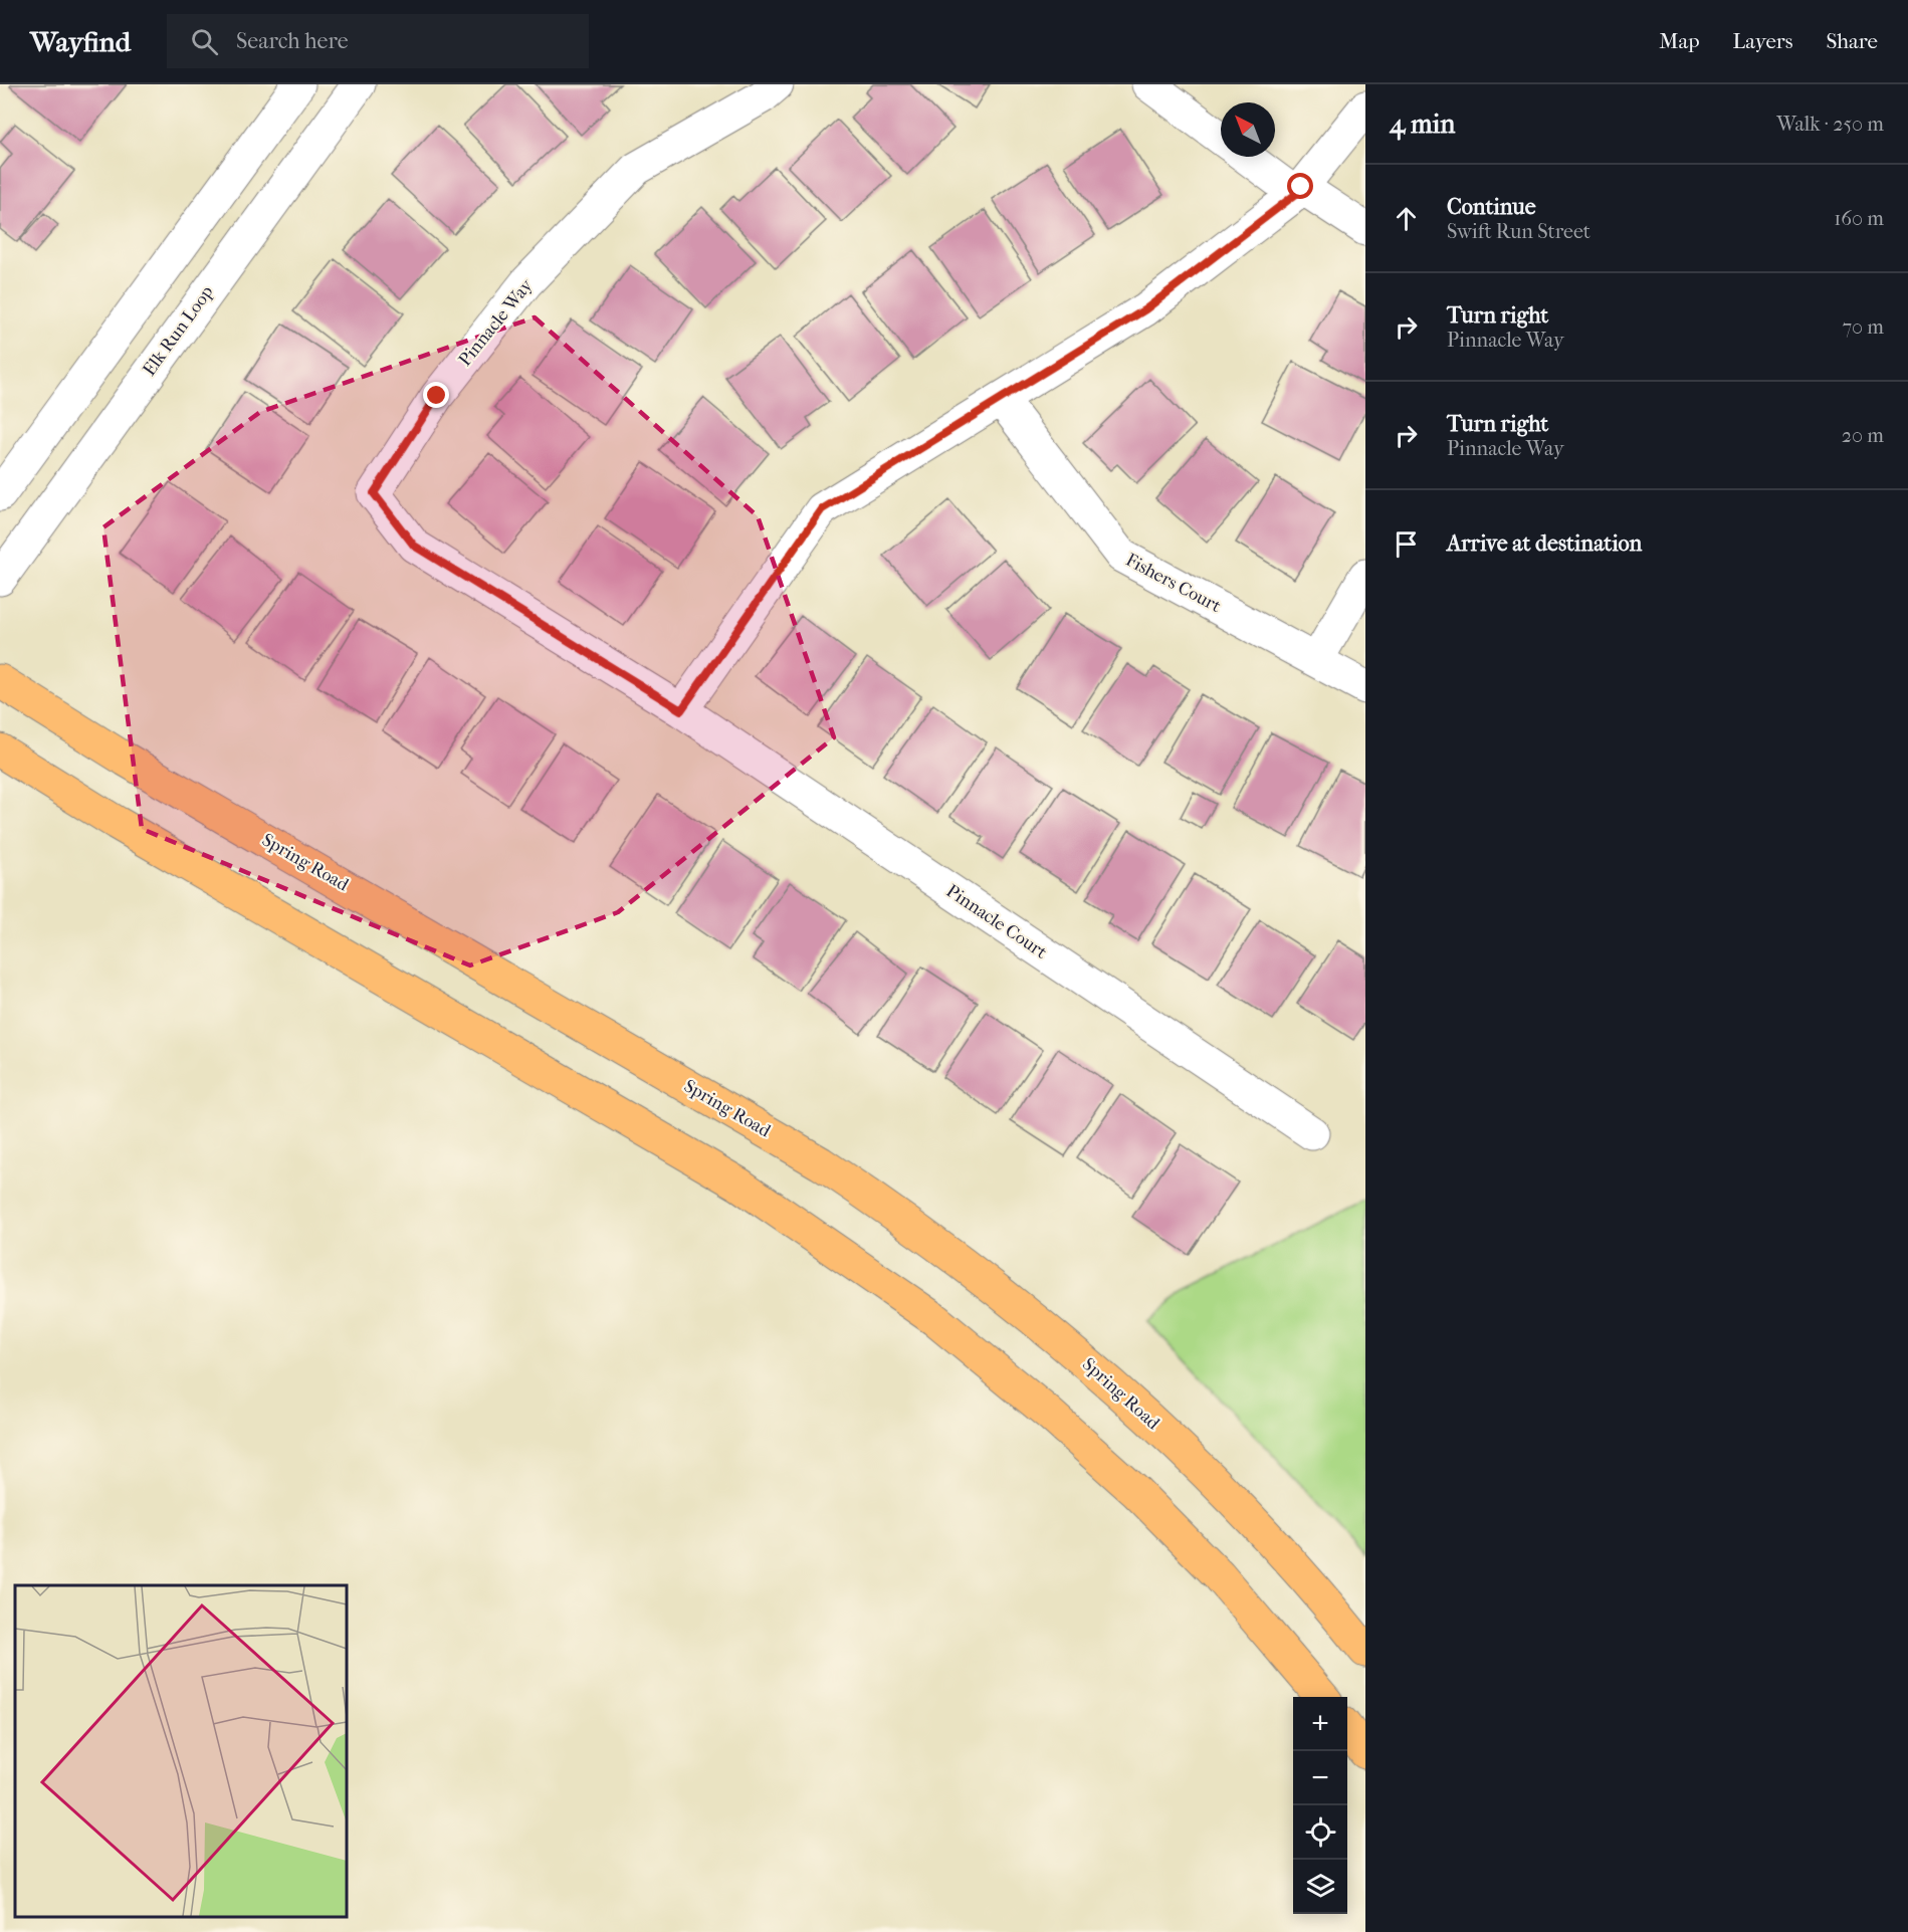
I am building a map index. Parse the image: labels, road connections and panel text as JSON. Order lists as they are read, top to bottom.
{
  "streets": {
    "main road": ["Spring Road"],
    "street": [
      "Pinnacle Way",
      "Elk Run Loop",
      "Fishers Court",
      "Pinnacle Court"
    ]
  },
  "crossings": [
    ["Pinnacle Way", "Pinnacle Court"]
  ],
  "north": "top left",
  "page": {
    "header": "Wayfind",
    "search": "Search here",
    "nav": ["Map", "Layers", "Share"],
    "heading": ["4 min", "Walk · 250 m"],
    "list": [
      ["Continue", "Swift Run Street", "160 m"],
      ["Turn right", "Pinnacle Way", "70 m"],
      ["Turn right", "Pinnacle Way", "20 m"],
      "Arrive at destination"
    ],
    "map_buttons": ["+", "−"]
  }
}
